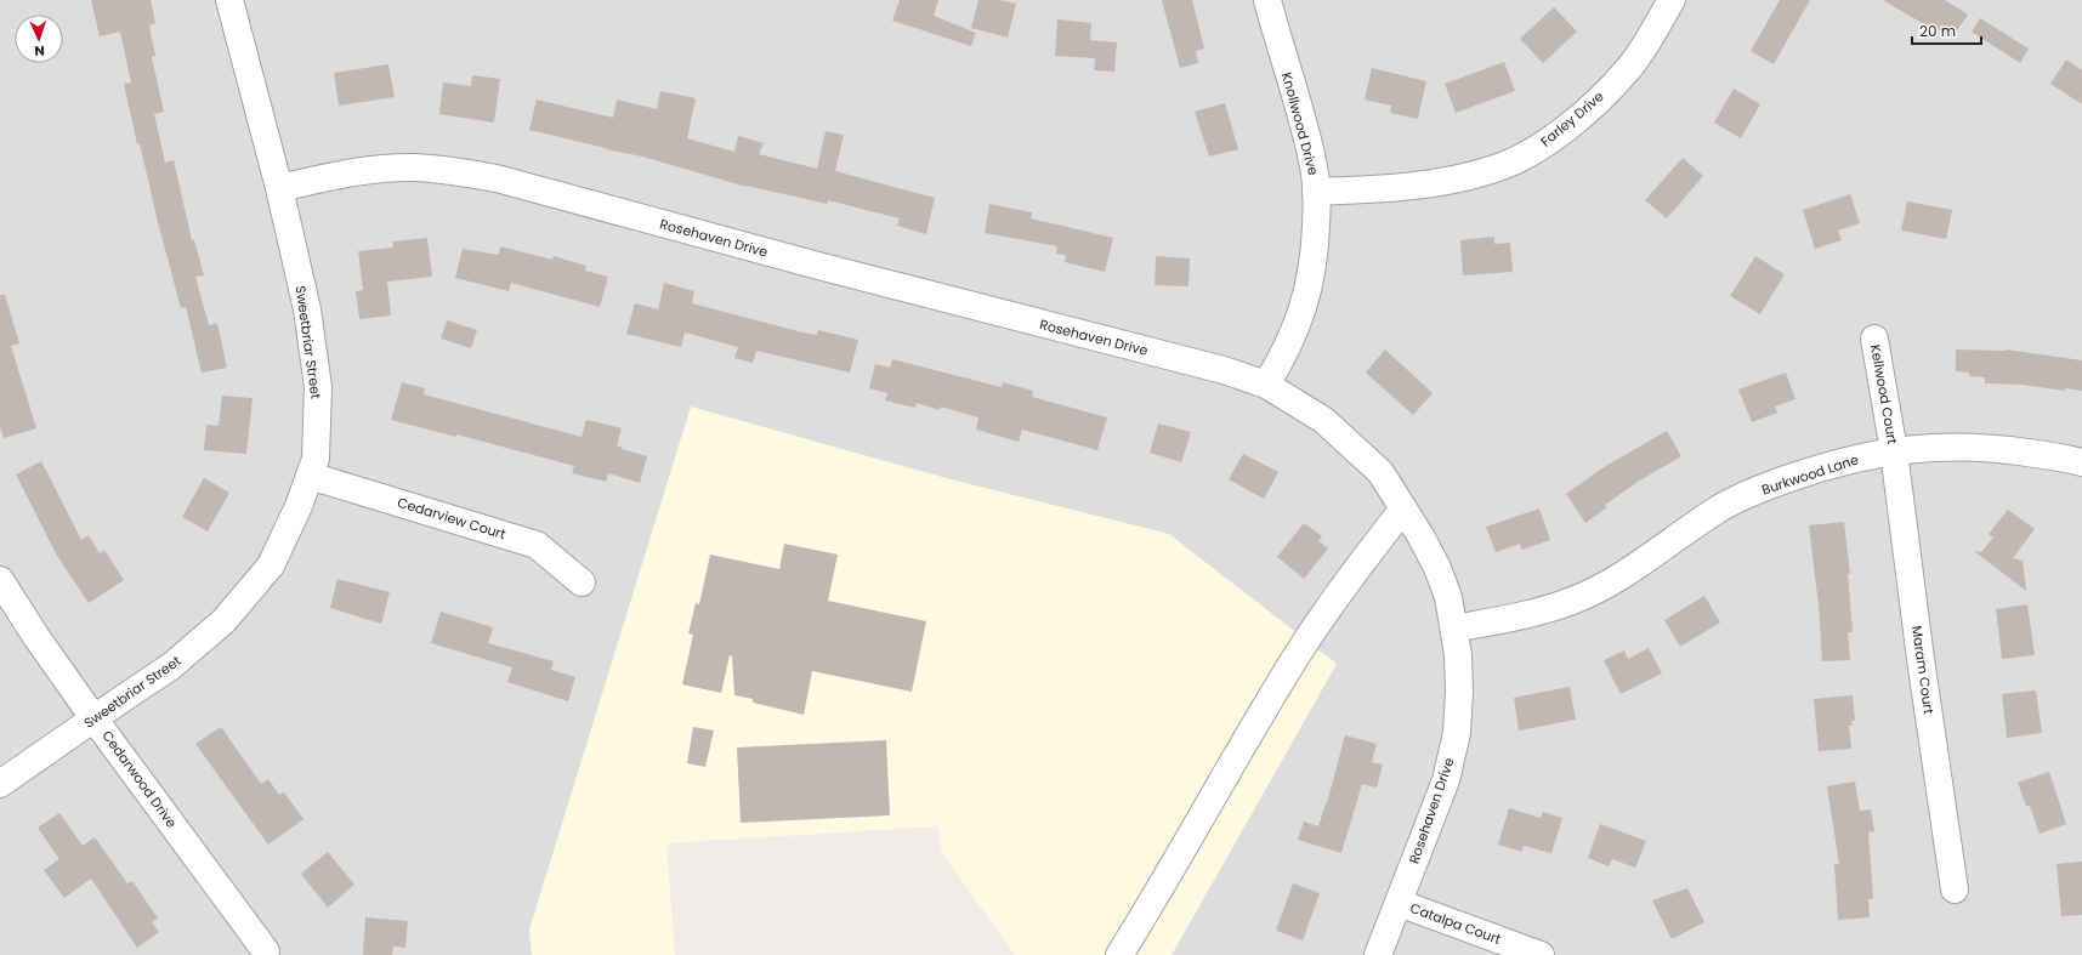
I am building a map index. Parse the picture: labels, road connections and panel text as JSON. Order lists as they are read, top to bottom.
{
  "streets": {
    "street": [
      "Farley Drive",
      "Knollwood Drive",
      "Rosehaven Drive",
      "Sweetbriar Street",
      "Kellwood Court",
      "Burkwood Lane",
      "Cedarview Court",
      "Maram Court",
      "Cedarwood Drive",
      "Catalpa Court"
    ]
  },
  "crossings": [
    ["Farley Drive", "Knollwood Drive"],
    ["Knollwood Drive", "Rosehaven Drive"],
    ["Rosehaven Drive", "Sweetbriar Street"],
    ["Rosehaven Drive", "Burkwood Lane"],
    ["Rosehaven Drive", "Catalpa Court"],
    ["Sweetbriar Street", "Cedarview Court"],
    ["Sweetbriar Street", "Cedarwood Drive"],
    ["Kellwood Court", "Burkwood Lane"],
    ["Kellwood Court", "Maram Court"],
    ["Burkwood Lane", "Maram Court"]
  ],
  "scale_bar": "20 m",
  "north": "bottom"
}
